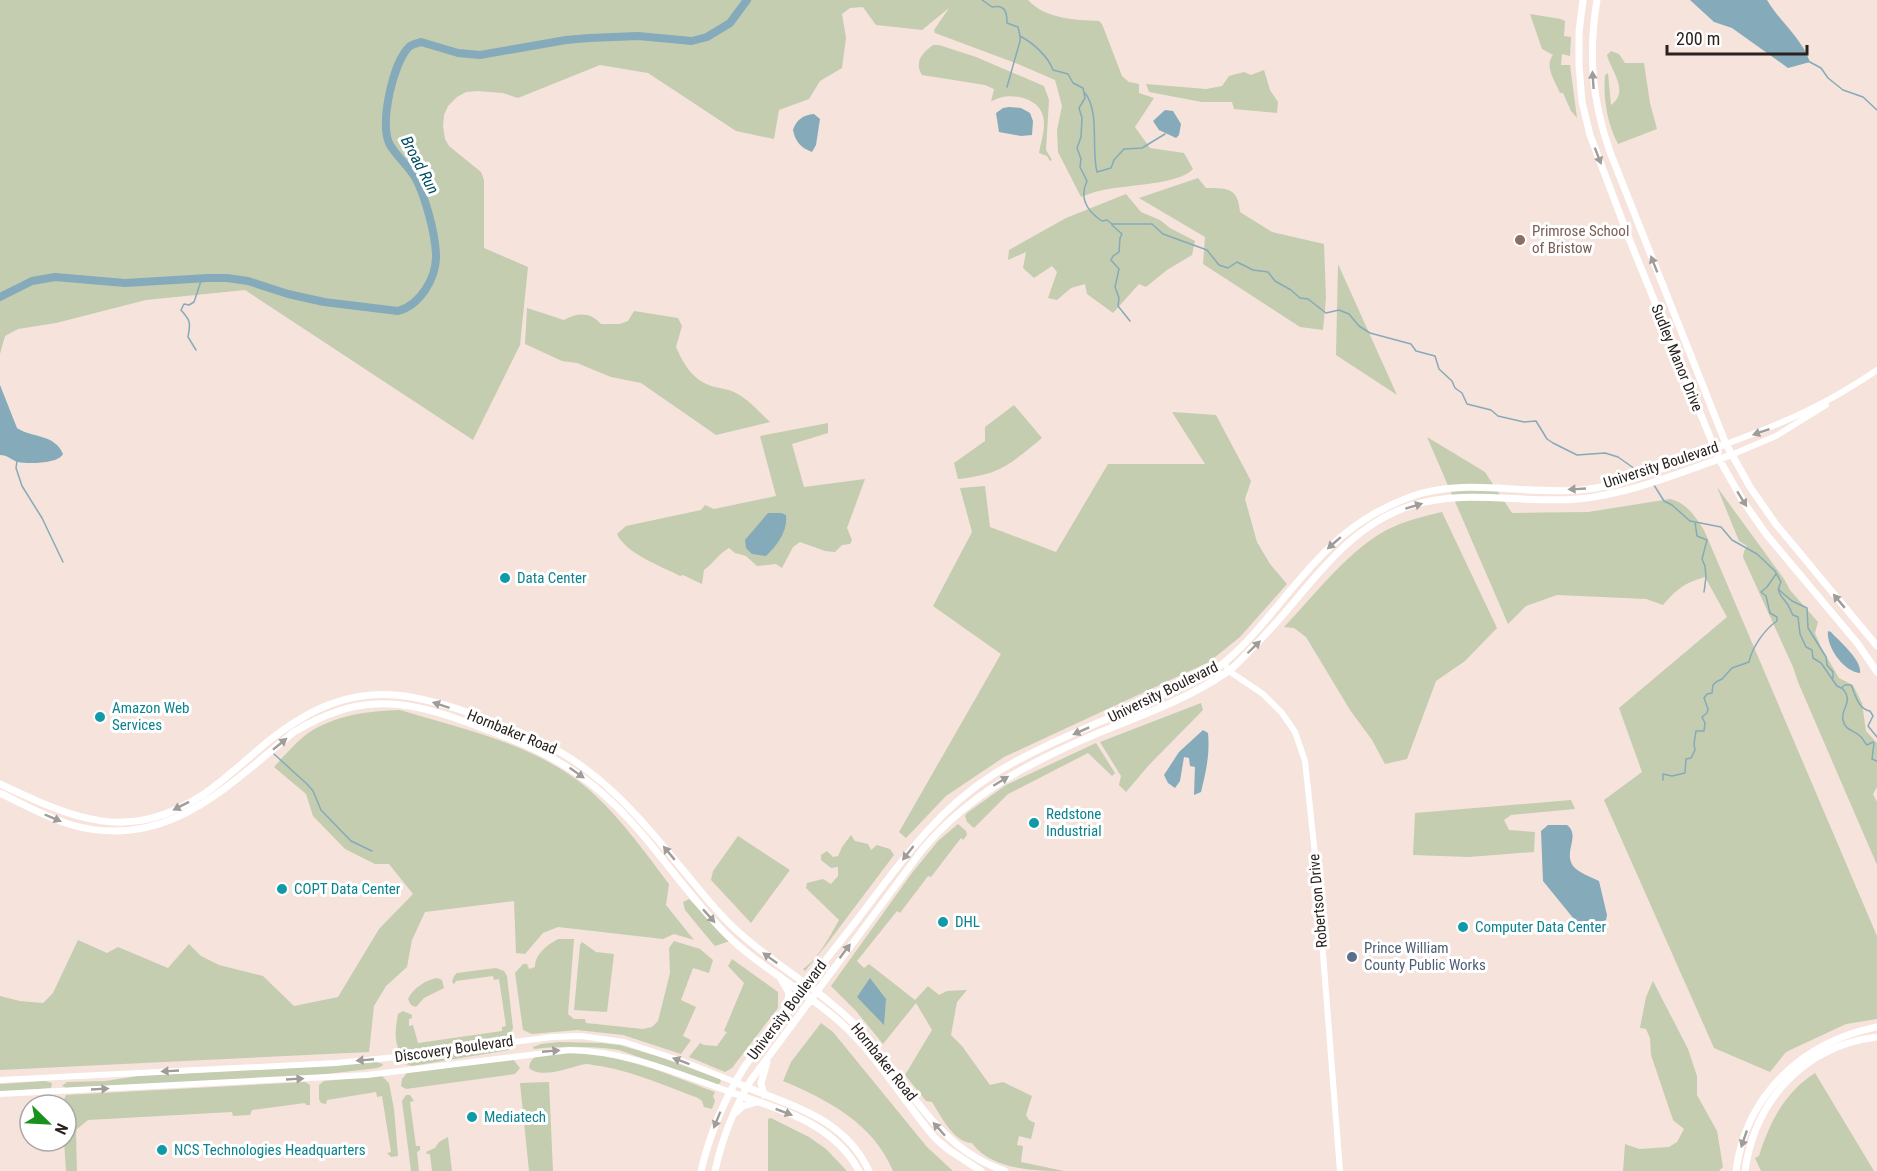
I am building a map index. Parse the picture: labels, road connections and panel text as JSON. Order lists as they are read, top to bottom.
{
  "streets": {
    "main road": [
      "Sudley Manor Drive",
      "University Boulevard",
      "Hornbaker Road",
      "Discovery Boulevard"
    ],
    "street": ["Robertson Drive"]
  },
  "crossings": [
    ["Sudley Manor Drive", "University Boulevard"],
    ["University Boulevard", "Hornbaker Road"],
    ["University Boulevard", "Robertson Drive"],
    ["University Boulevard", "Discovery Boulevard"]
  ],
  "water": ["Broad Run"],
  "places": [
    "Primrose School of Bristow",
    "Data Center",
    "Amazon Web Services",
    "Redstone Industrial",
    "COPT Data Center",
    "DHL",
    "Computer Data Center",
    "Prince William County Public Works",
    "Mediatech",
    "NCS Technologies Headquarters"
  ],
  "scale_bar": "200 m",
  "north": "bottom right"
}
